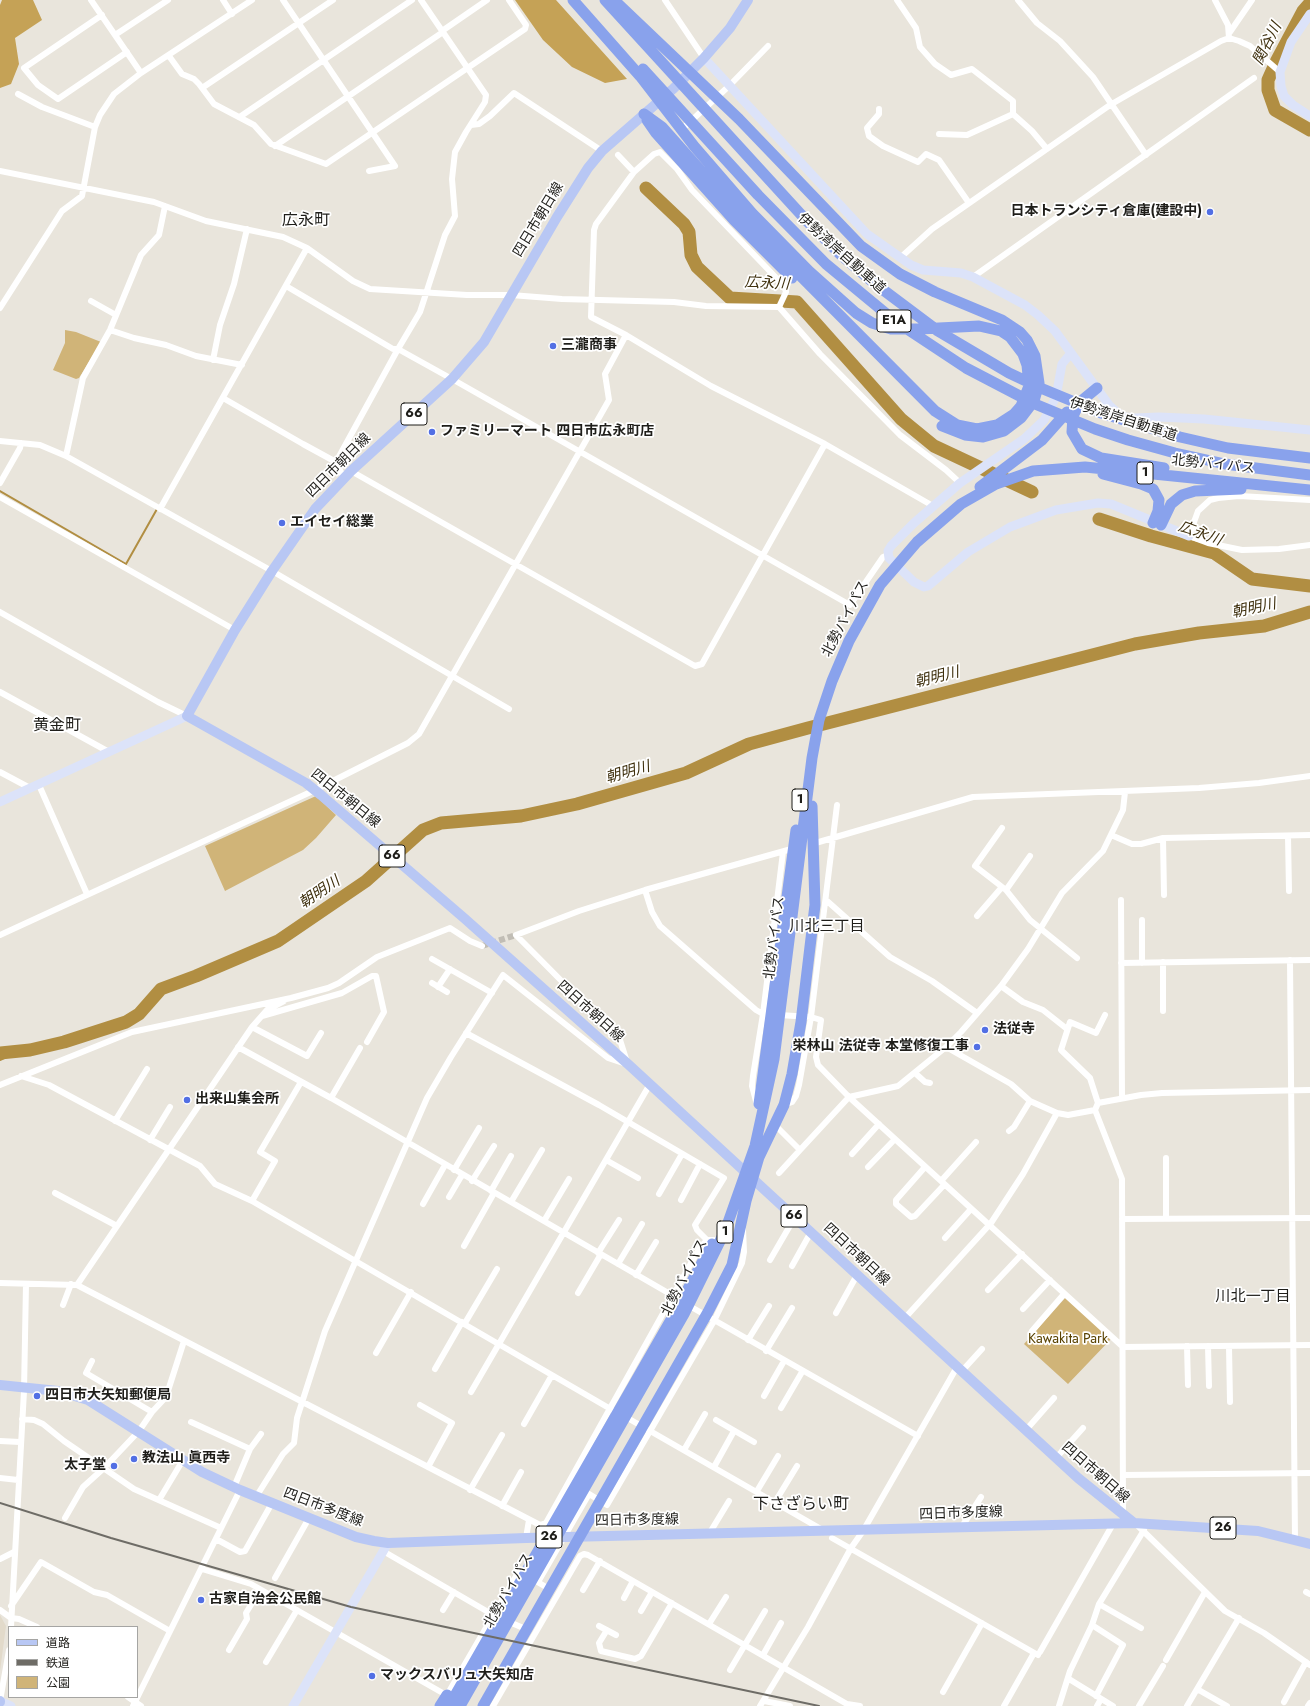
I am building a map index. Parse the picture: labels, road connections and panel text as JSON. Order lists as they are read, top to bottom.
{
  "streets": {
    "highway": [
      "伊勢湾岸自動車道",
      "E1A",
      "北勢バイパス",
      "1"
    ],
    "main road": [
      "四日市朝日線",
      "66",
      "四日市多度線",
      "26"
    ]
  },
  "crossings": [
    ["四日市朝日線", "1"],
    ["四日市朝日線", "四日市多度線"],
    ["北勢バイパス", "1"]
  ],
  "districts": [
    "広永町",
    "黄金町",
    "川北三丁目",
    "川北一丁目",
    "下さざらい町"
  ],
  "water": ["関谷川", "広永川", "朝明川"],
  "parks": ["Kawakita Park"],
  "places": [
    "日本トランシティ倉庫(建設中)",
    "三瀧商事",
    "ファミリーマート 四日市広永町店",
    "エイセイ総業",
    "法従寺",
    "栄林山 法従寺 本堂修復工事",
    "出来山集会所",
    "四日市大矢知郵便局",
    "教法山 眞西寺",
    "太子堂",
    "古家自治会公民館",
    "マックスバリュ大矢知店"
  ],
  "legend": ["道路", "鉄道", "公園"]
}
